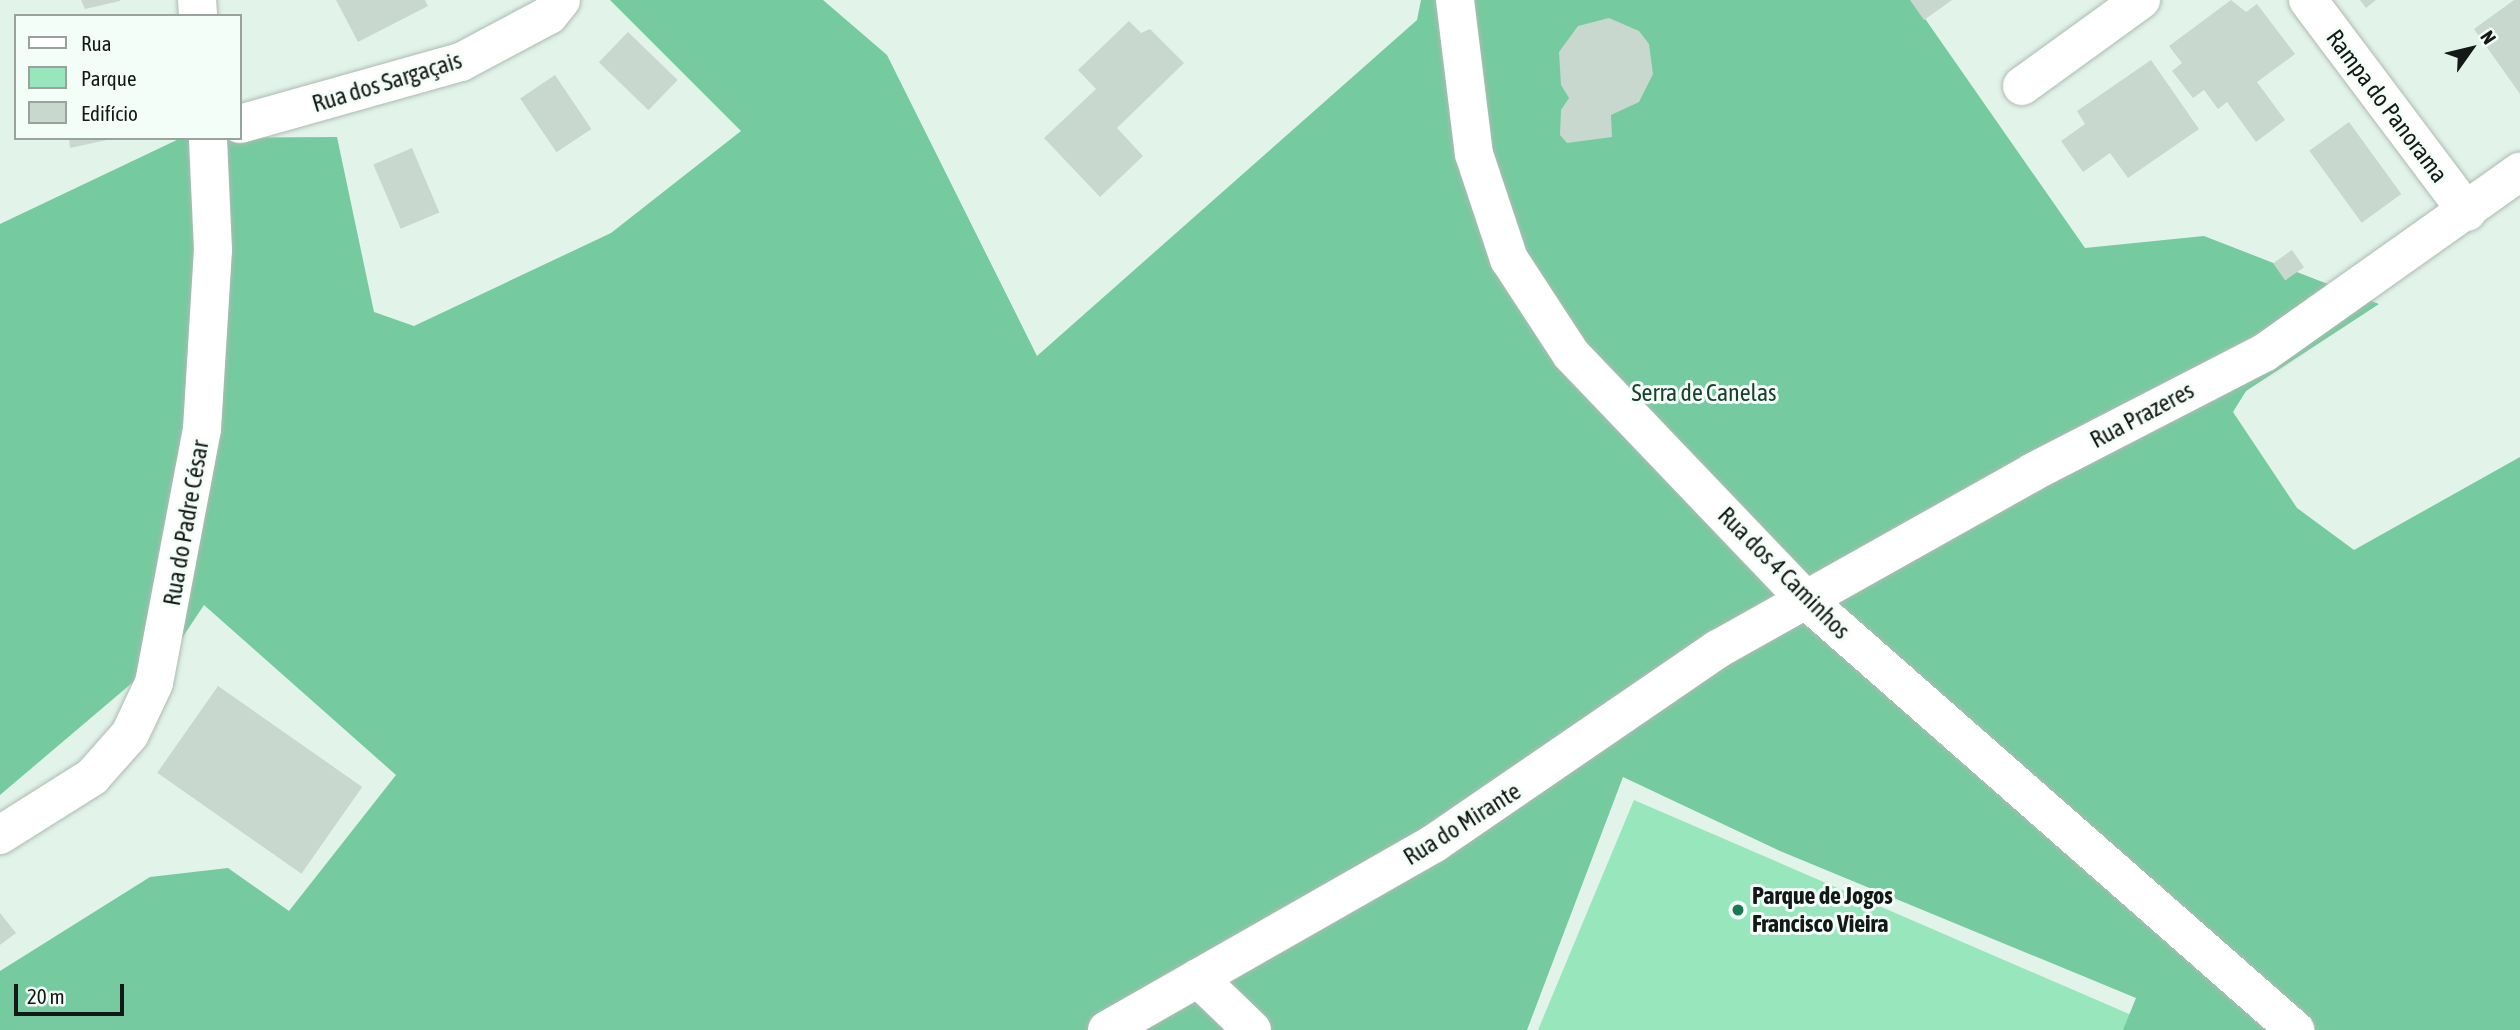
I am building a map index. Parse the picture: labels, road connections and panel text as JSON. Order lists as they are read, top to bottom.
{
  "streets": {
    "street": [
      "Rua dos Sargaçais",
      "Rampa do Panorama",
      "Rua Prazeres",
      "Rua do Padre César",
      "Rua dos 4 Caminhos",
      "Rua do Mirante"
    ]
  },
  "crossings": [
    ["Rampa do Panorama", "Rua Prazeres"],
    ["Rua Prazeres", "Rua dos 4 Caminhos"],
    ["Rua Prazeres", "Rua do Mirante"],
    ["Rua dos 4 Caminhos", "Rua do Mirante"]
  ],
  "parks": ["Serra de Canelas"],
  "places": ["Parque de Jogos Francisco Vieira"],
  "legend": ["Rua", "Parque", "Edifício"],
  "scale_bar": "20 m",
  "north": "top right"
}
